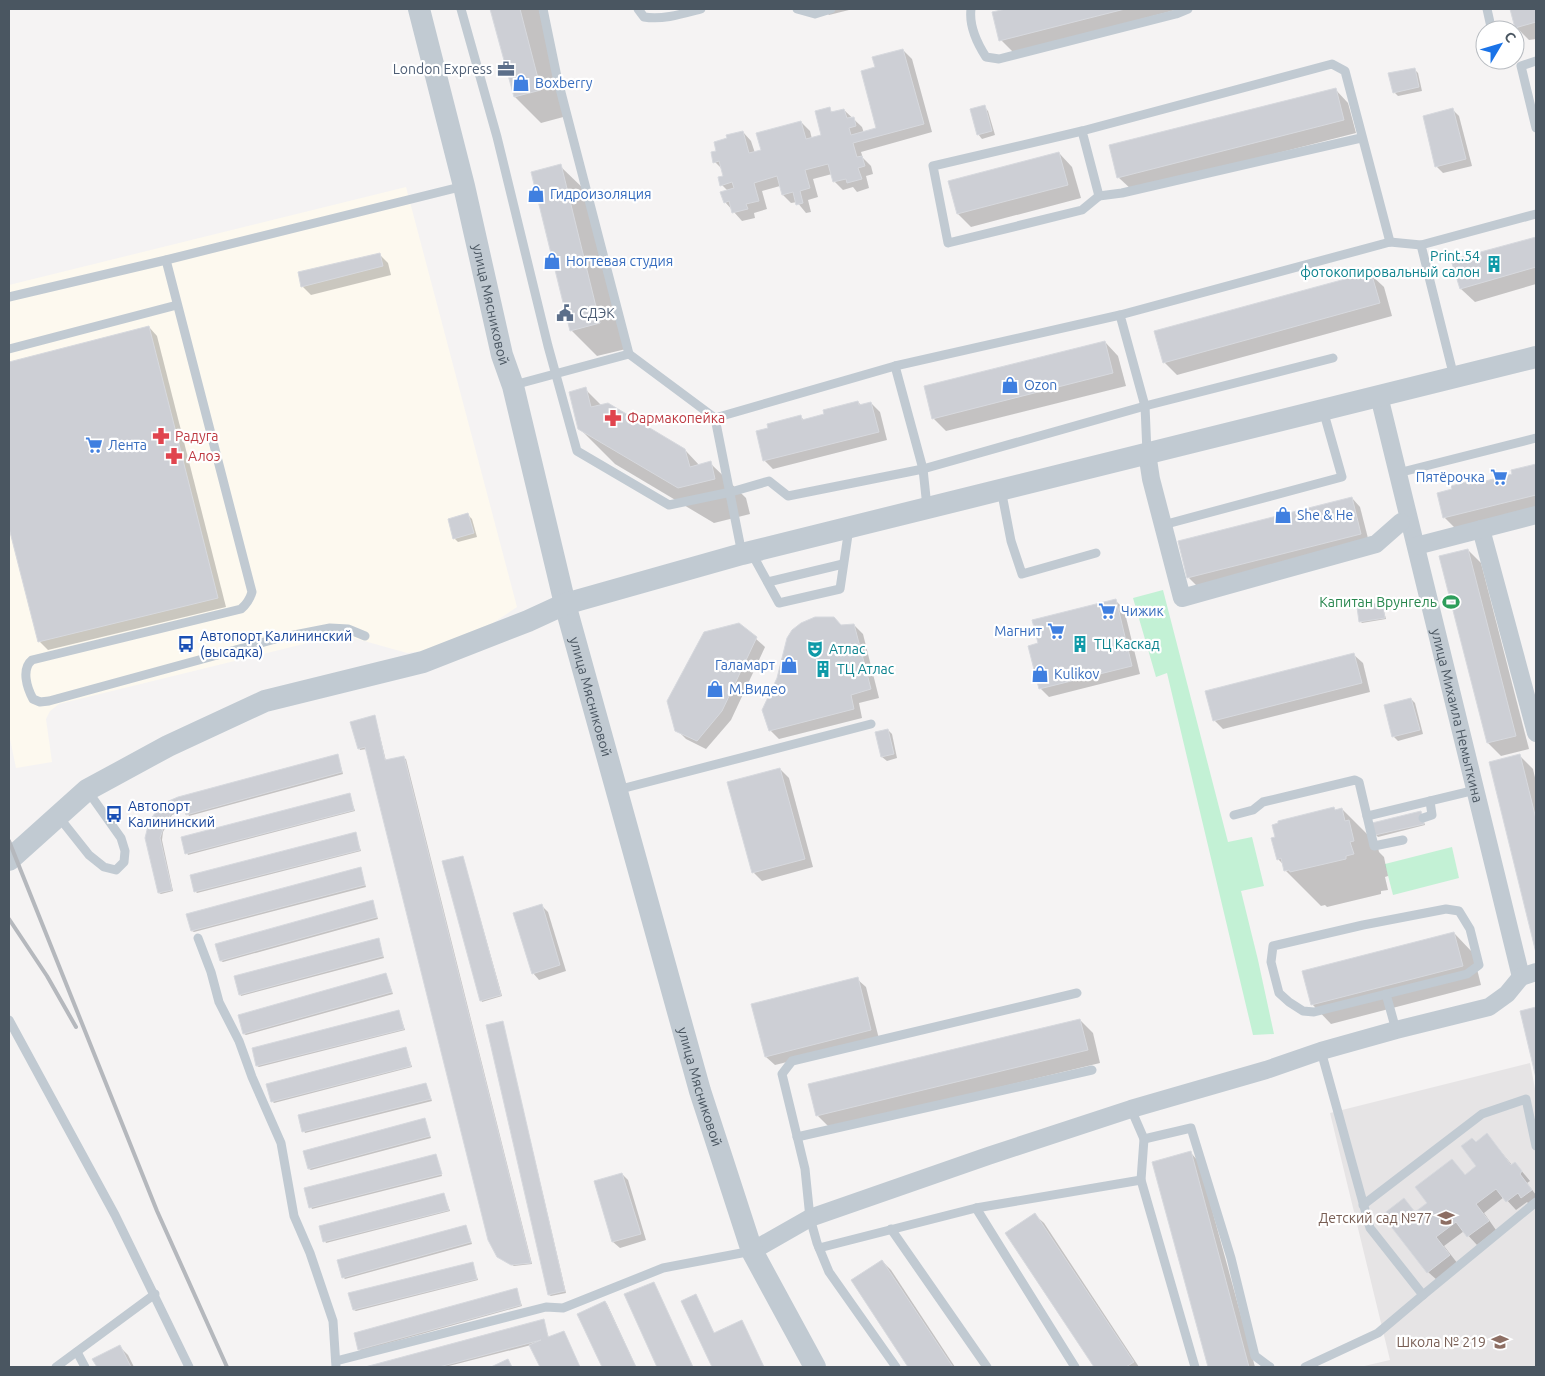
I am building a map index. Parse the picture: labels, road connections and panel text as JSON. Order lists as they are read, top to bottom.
{
  "streets": {
    "street": ["улица Мясниковой", "улица Михаила Немыткина"]
  },
  "places": {
    "office": ["London Express"],
    "shop": [
      "Boxberry",
      "Гидроизоляция",
      "Ногтевая студия",
      "Ozon",
      "She & He",
      "Галамарт",
      "Kulikov",
      "М.Видео"
    ],
    "building": ["Print.54 фотокопировальный салон", "ТЦ Каскад", "ТЦ Атлас"],
    "public building": ["СДЭК"],
    "pharmacy": ["Фармакопейка", "Радуга", "Алоэ"],
    "supermarket": [
      "Лента",
      "Пятёрочка",
      "Чижик",
      "Магнит"
    ],
    "sports": ["Капитан Врунгель"],
    "bus stop": ["Автопорт Калининский (высадка)", "Автопорт Калининский"],
    "theatre": ["Атлас"],
    "school or university": ["Детский сад №77", "Школа № 219"]
  },
  "north": "top right"
}
